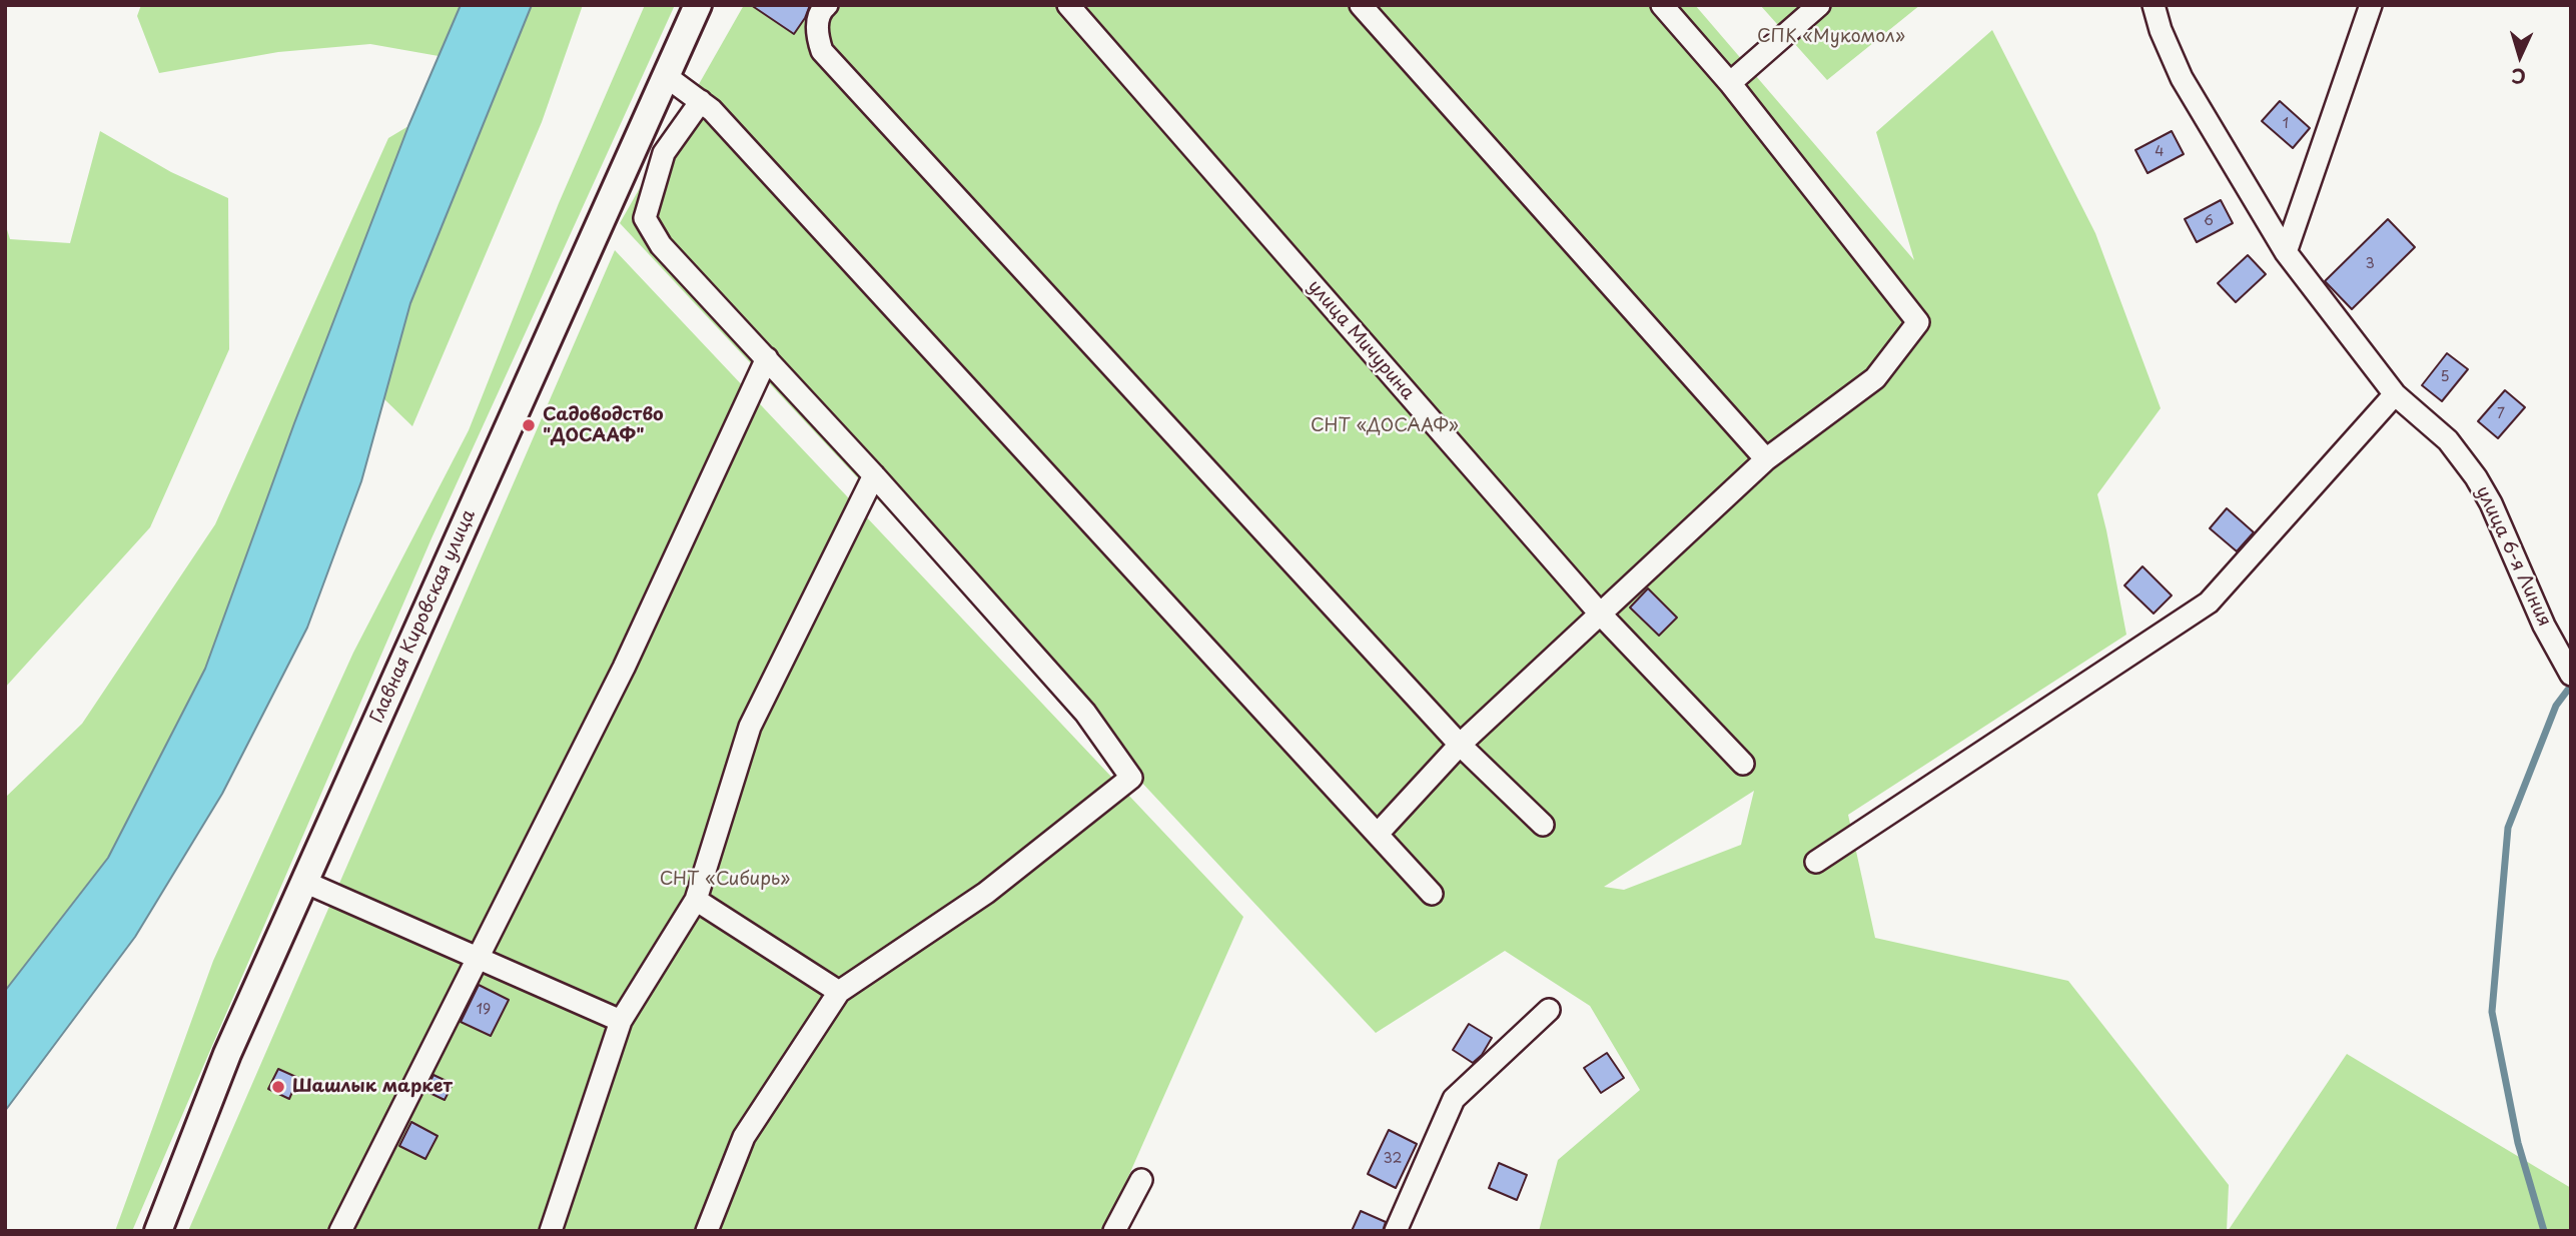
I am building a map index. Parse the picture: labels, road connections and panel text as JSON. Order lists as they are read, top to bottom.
{
  "streets": {
    "main road": ["Главная Кировская улица"],
    "street": ["улица Мичурина", "улица 6-я Линия"]
  },
  "parks": ["СПК «Мукомол»", "СНТ «ДОСААФ»", "СНТ «Сибирь»"],
  "places": ["Садоводство \"ДОСААФ\"", "Шашлык маркет"],
  "house_numbers": [
    "1",
    "4",
    "6",
    "3",
    "5",
    "7",
    "19",
    "32"
  ],
  "north": "bottom"
}
